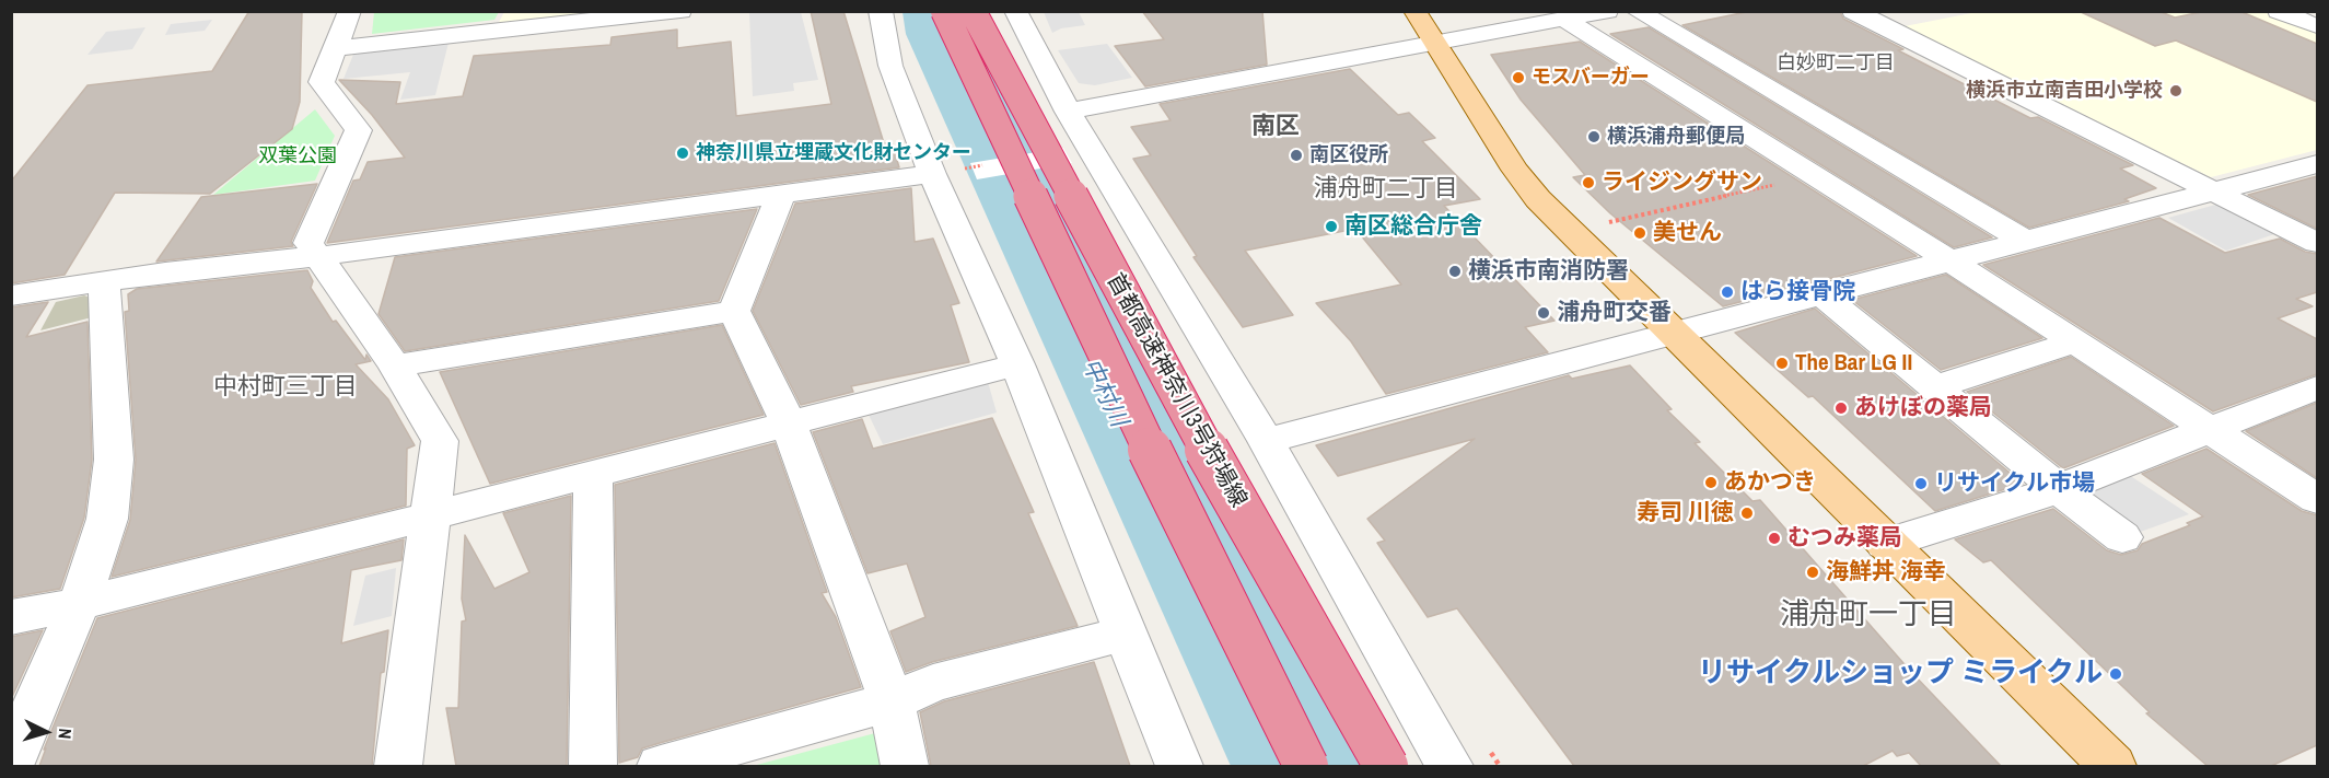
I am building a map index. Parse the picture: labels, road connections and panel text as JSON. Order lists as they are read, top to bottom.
{
  "streets": {
    "highway": ["首都高速神奈川3号狩場線"]
  },
  "districts": [
    "白妙町二丁目",
    "南区",
    "浦舟町二丁目",
    "中村町三丁目",
    "浦舟町一丁目"
  ],
  "water": ["中村川"],
  "parks": ["双葉公園"],
  "places": [
    "モスバーガー",
    "横浜市立南吉田小学校",
    "横浜浦舟郵便局",
    "神奈川県立埋蔵文化財センター",
    "南区役所",
    "ライジングサン",
    "南区総合庁舎",
    "美せん",
    "横浜市南消防署",
    "はら接骨院",
    "浦舟町交番",
    "The Bar LG II",
    "あけぼの薬局",
    "あかつき",
    "リサイクル市場",
    "寿司 川徳",
    "むつみ薬局",
    "海鮮丼 海幸",
    "リサイクルショップ ミライクル"
  ],
  "north": "right"
}
